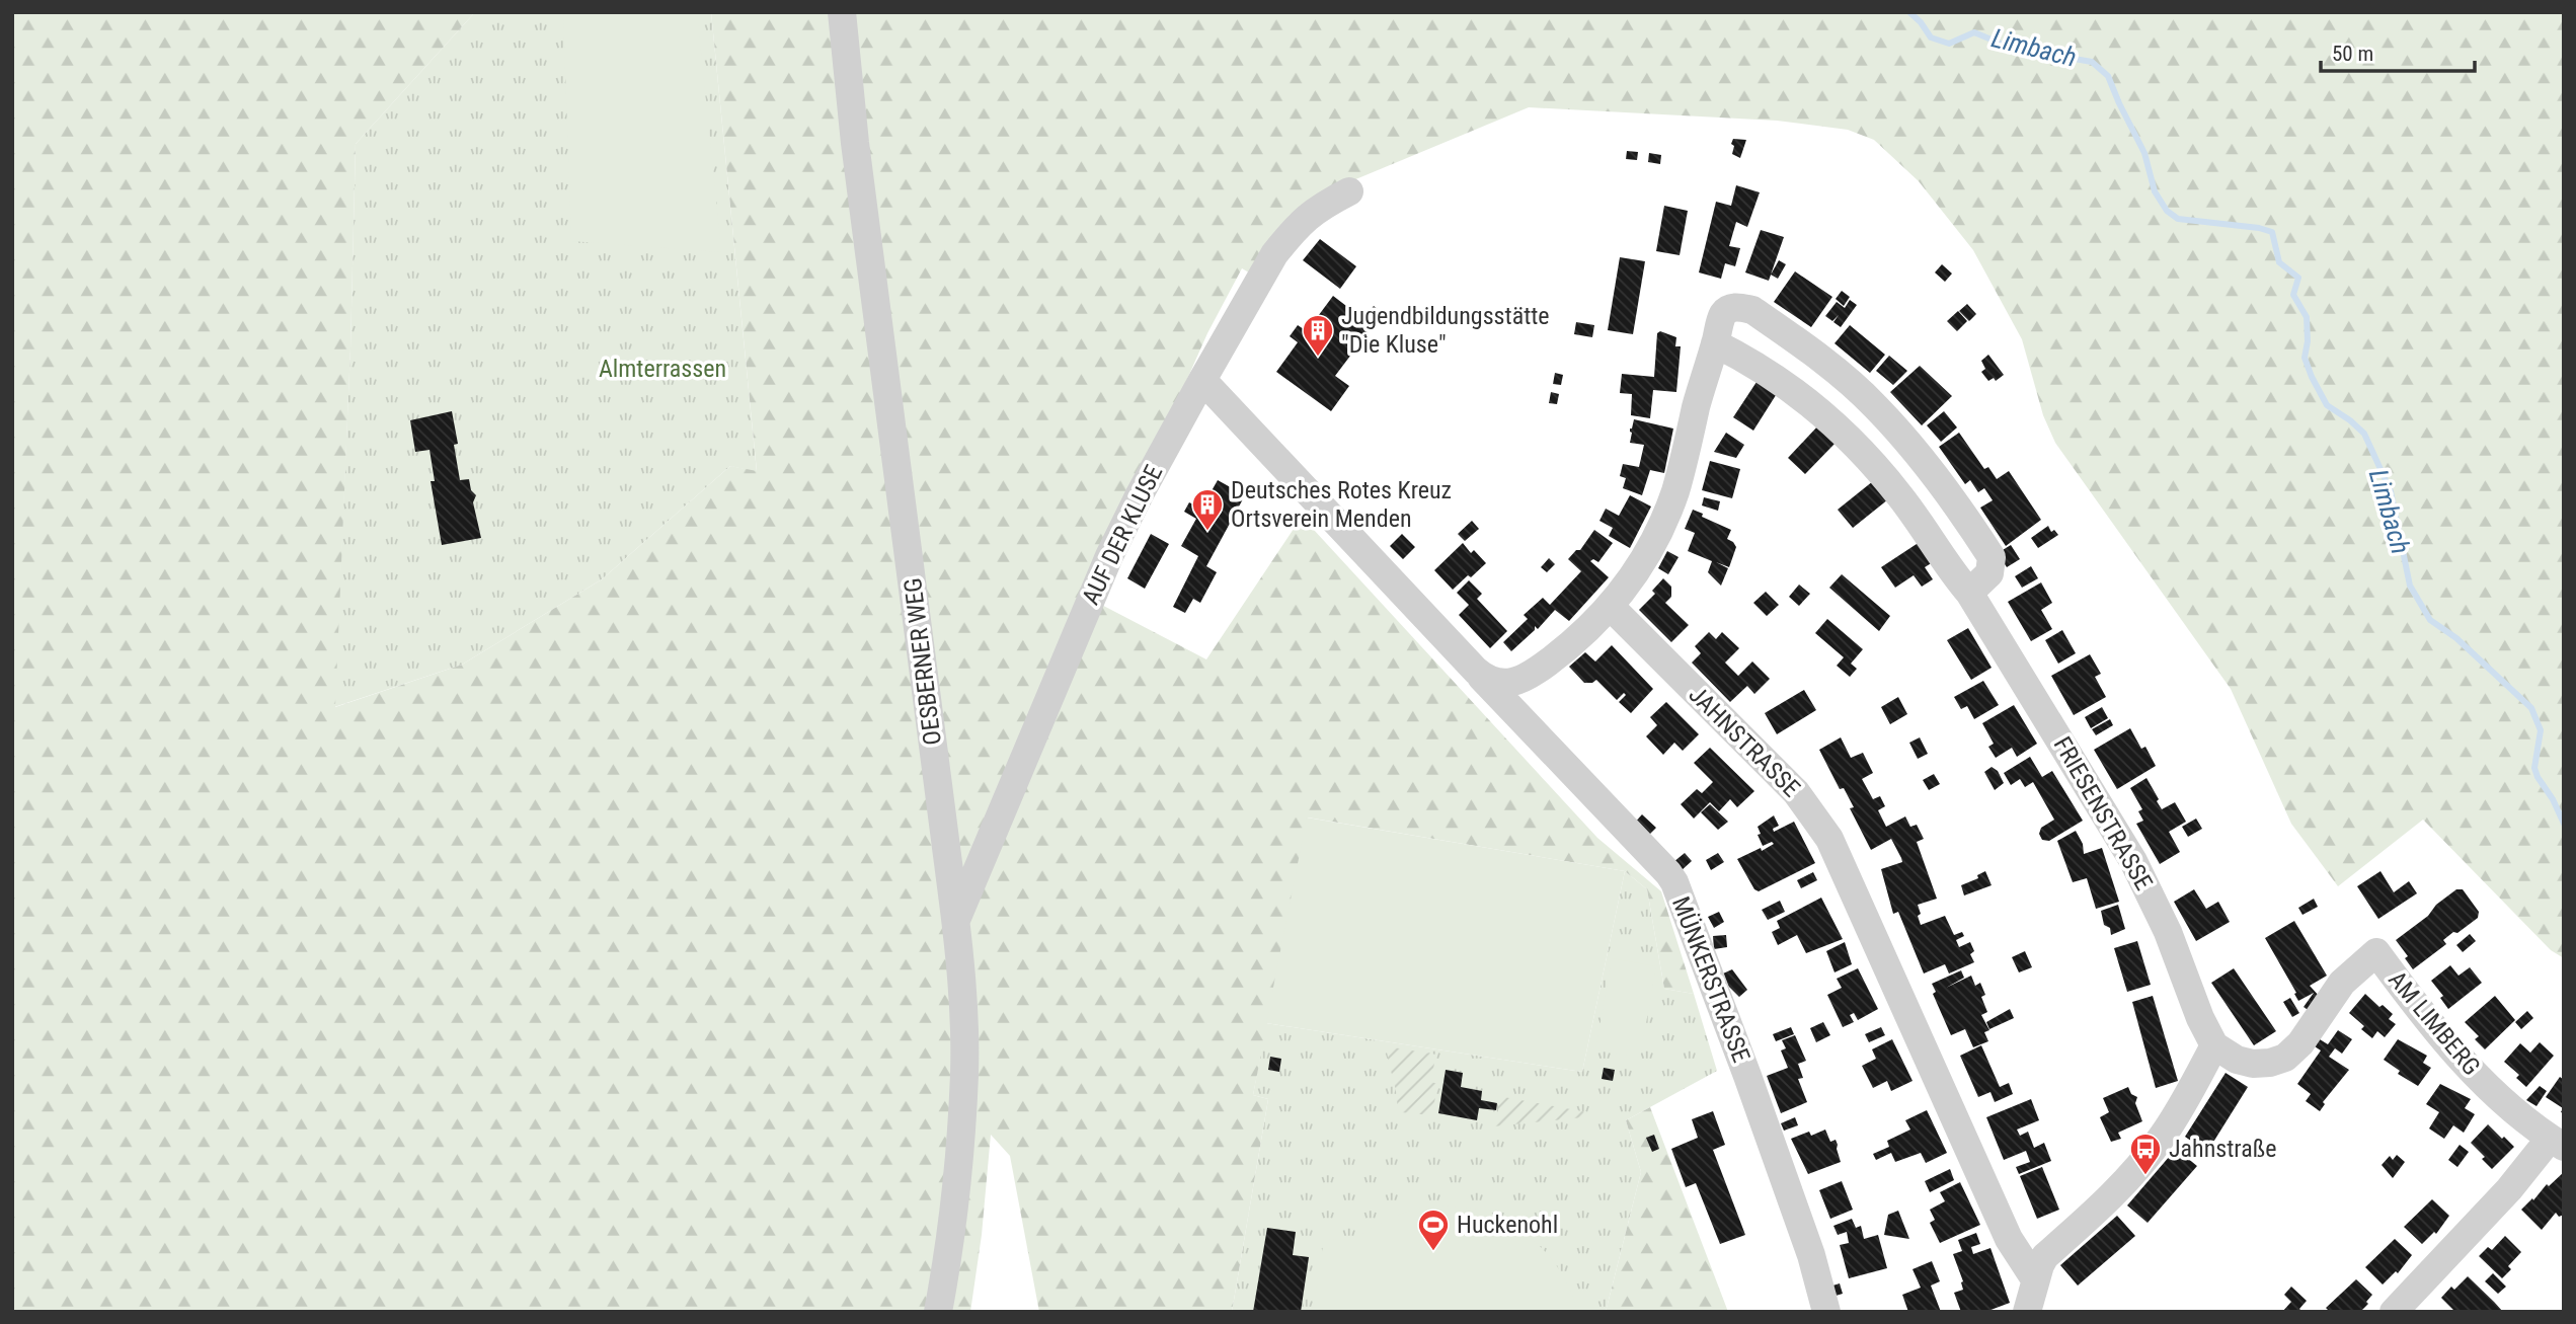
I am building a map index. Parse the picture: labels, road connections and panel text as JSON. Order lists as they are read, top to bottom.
{
  "streets": {
    "street": [
      "AUF DER KLUSE",
      "OESBERNER WEG",
      "JAHNSTRASSE",
      "FRIESENSTRASSE",
      "MÜNKERSTRASSE",
      "AM LIMBERG"
    ]
  },
  "crossings": [
    ["AUF DER KLUSE", "OESBERNER WEG"],
    ["AUF DER KLUSE", "MÜNKERSTRASSE"],
    ["FRIESENSTRASSE", "AM LIMBERG"]
  ],
  "water": ["Limbach"],
  "parks": ["Almterrassen"],
  "places": {
    "building": ["Jugendbildungsstätte \"Die Kluse\"", "Deutsches Rotes Kreuz Ortsverein Menden"],
    "bus stop": ["Jahnstraße"],
    "sports": ["Huckenohl"]
  },
  "scale_bar": "50 m"
}
